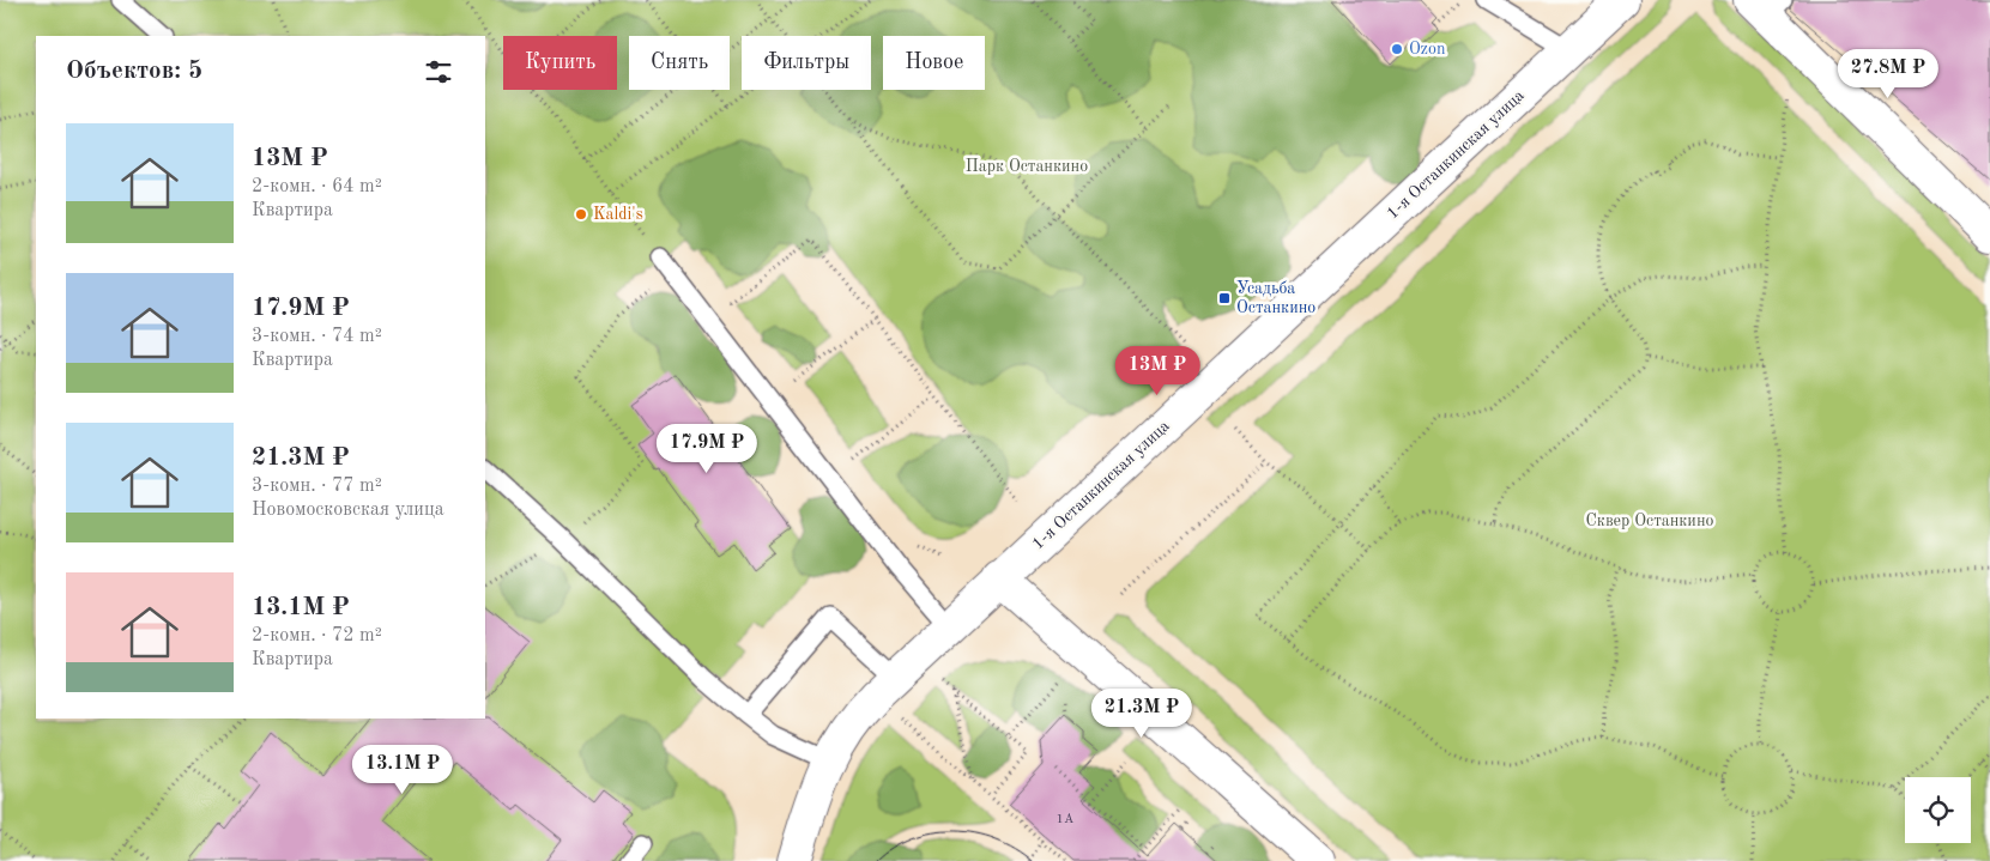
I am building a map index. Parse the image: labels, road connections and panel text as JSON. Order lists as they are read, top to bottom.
{
  "streets": {
    "street": ["1-я Останкинская улица"]
  },
  "parks": ["Парк Останкино", "Сквер Останкино"],
  "places": {
    "other": ["Ozon", "Kaldi's"],
    "transit": ["Усадьба Останкино"]
  },
  "house_numbers": ["1А"],
  "page": {
    "chip": [
      "Купить",
      "Снять",
      "Фильтры",
      "Новое"
    ],
    "heading": "Объектов: 5",
    "price": [
      "27.8M ₽",
      "13M ₽",
      "17.9M ₽",
      "21.3M ₽",
      "13.1M ₽"
    ],
    "list": [
      {
        "name": "13M ₽",
        "note": "2-комн. · 64 m² · Квартира"
      },
      {
        "name": "17.9M ₽",
        "note": "3-комн. · 74 m² · Квартира"
      },
      {
        "name": "21.3M ₽",
        "note": "3-комн. · 77 m² · Новомосковская улица"
      },
      {
        "name": "13.1M ₽",
        "note": "2-комн. · 72 m² · Квартира"
      }
    ]
  }
}
